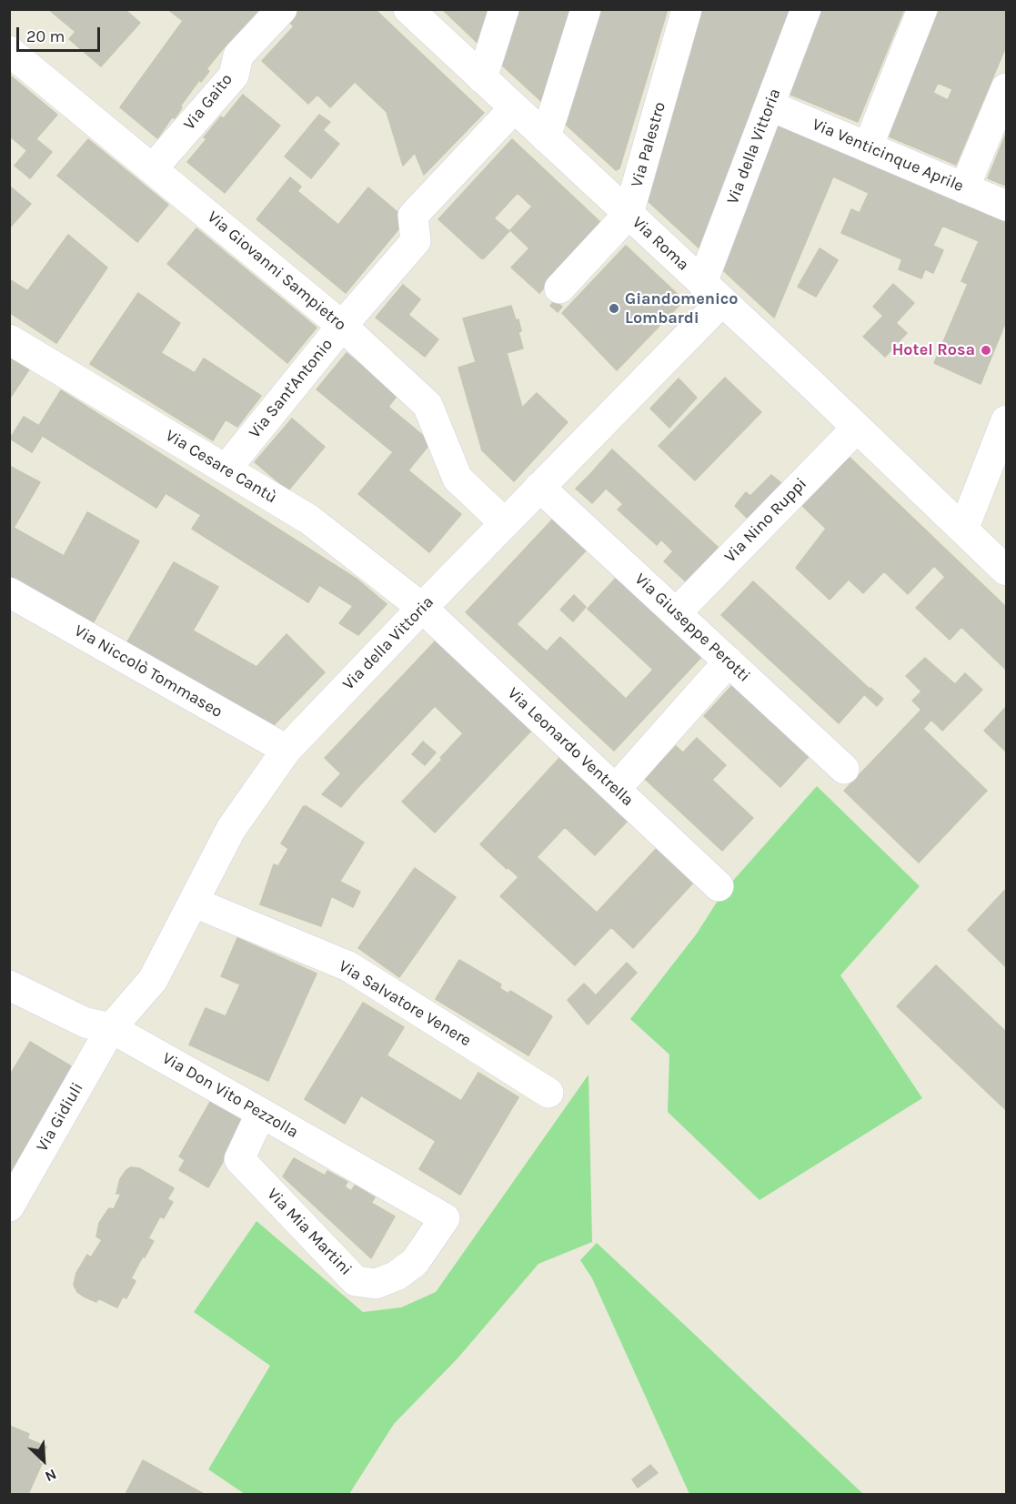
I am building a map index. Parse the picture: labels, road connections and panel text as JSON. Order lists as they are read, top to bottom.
{
  "streets": {
    "street": [
      "Via Gaito",
      "Via Palestro",
      "Via della Vittoria",
      "Via Venticinque Aprile",
      "Via Roma",
      "Via Giovanni Sampietro",
      "Via Sant'Antonio",
      "Via Cesare Cantù",
      "Via Nino Ruppi",
      "Via Giuseppe Perotti",
      "Via Niccolò Tommaseo",
      "Via Leonardo Ventrella",
      "Via Salvatore Venere",
      "Via Don Vito Pezzolla",
      "Via Gidiuli",
      "Via Mia Martini"
    ]
  },
  "crossings": [
    ["Via Gaito", "Via Giovanni Sampietro"],
    ["Via Palestro", "Via Roma"],
    ["Via della Vittoria", "Via Venticinque Aprile"],
    ["Via della Vittoria", "Via Roma"],
    ["Via della Vittoria", "Via Giovanni Sampietro"],
    ["Via della Vittoria", "Via Cesare Cantù"],
    ["Via della Vittoria", "Via Giuseppe Perotti"],
    ["Via della Vittoria", "Via Niccolò Tommaseo"],
    ["Via della Vittoria", "Via Leonardo Ventrella"],
    ["Via della Vittoria", "Via Salvatore Venere"],
    ["Via della Vittoria", "Via Don Vito Pezzolla"],
    ["Via della Vittoria", "Via Gidiuli"],
    ["Via Roma", "Via Sant'Antonio"],
    ["Via Roma", "Via Nino Ruppi"],
    ["Via Giovanni Sampietro", "Via Sant'Antonio"],
    ["Via Sant'Antonio", "Via Cesare Cantù"],
    ["Via Cesare Cantù", "Via Leonardo Ventrella"],
    ["Via Nino Ruppi", "Via Giuseppe Perotti"],
    ["Via Don Vito Pezzolla", "Via Gidiuli"],
    ["Via Don Vito Pezzolla", "Via Mia Martini"]
  ],
  "places": ["Giandomenico Lombardi", "Hotel Rosa"],
  "scale_bar": "20 m",
  "north": "bottom right"
}
